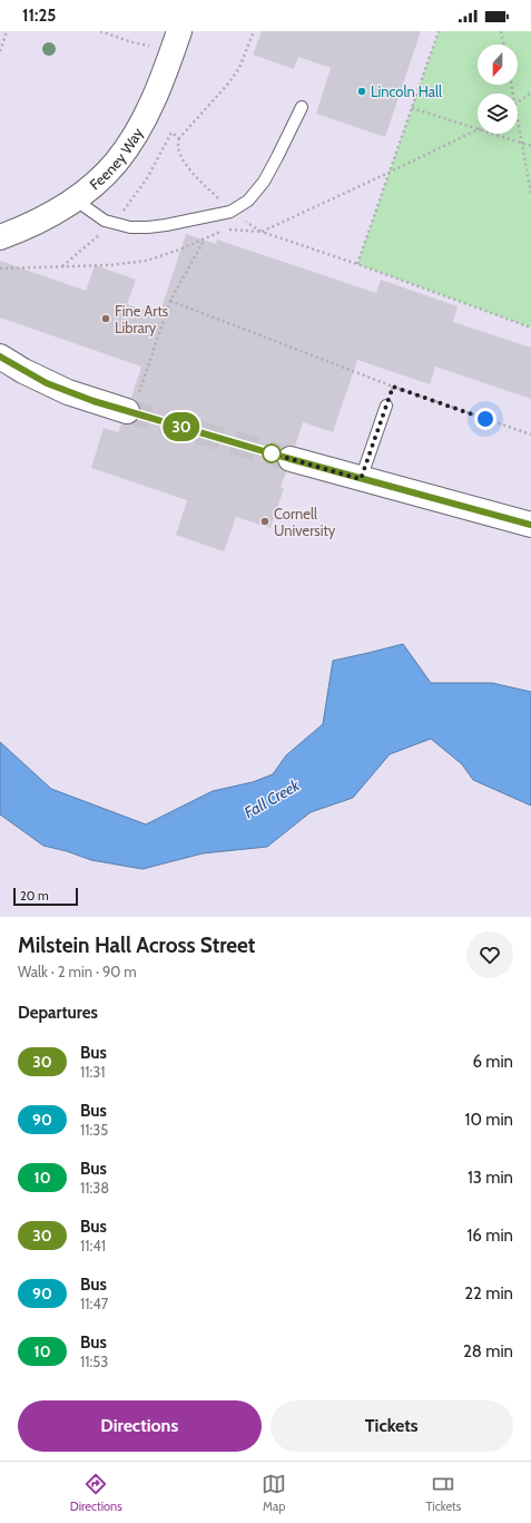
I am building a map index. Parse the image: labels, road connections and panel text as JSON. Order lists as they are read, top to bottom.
{
  "streets": {
    "street": ["Feeney Way"]
  },
  "water": ["Fall Creek"],
  "places": ["Lincoln Hall", "Fine Arts Library", "Cornell University"],
  "lines": ["bus line 30"],
  "scale_bar": "20 m",
  "north": "bottom",
  "page": {
    "status": "11:25",
    "on_map": "30",
    "scale": "20 m",
    "heading": [
      ["Milstein Hall Across Street", "Walk · 2 min · 90 m"],
      "Departures"
    ],
    "list": [
      {
        "mark": "30",
        "name": "Bus",
        "note": "11:31",
        "value": "6 min"
      },
      {
        "mark": "90",
        "name": "Bus",
        "note": "11:35",
        "value": "10 min"
      },
      {
        "mark": "10",
        "name": "Bus",
        "note": "11:38",
        "value": "13 min"
      },
      {
        "mark": "30",
        "name": "Bus",
        "note": "11:41",
        "value": "16 min"
      },
      {
        "mark": "90",
        "name": "Bus",
        "note": "11:47",
        "value": "22 min"
      },
      {
        "mark": "10",
        "name": "Bus",
        "note": "11:53",
        "value": "28 min"
      }
    ],
    "buttons": ["Directions", "Tickets"],
    "tabs": ["Directions", "Map", "Tickets"]
  }
}
